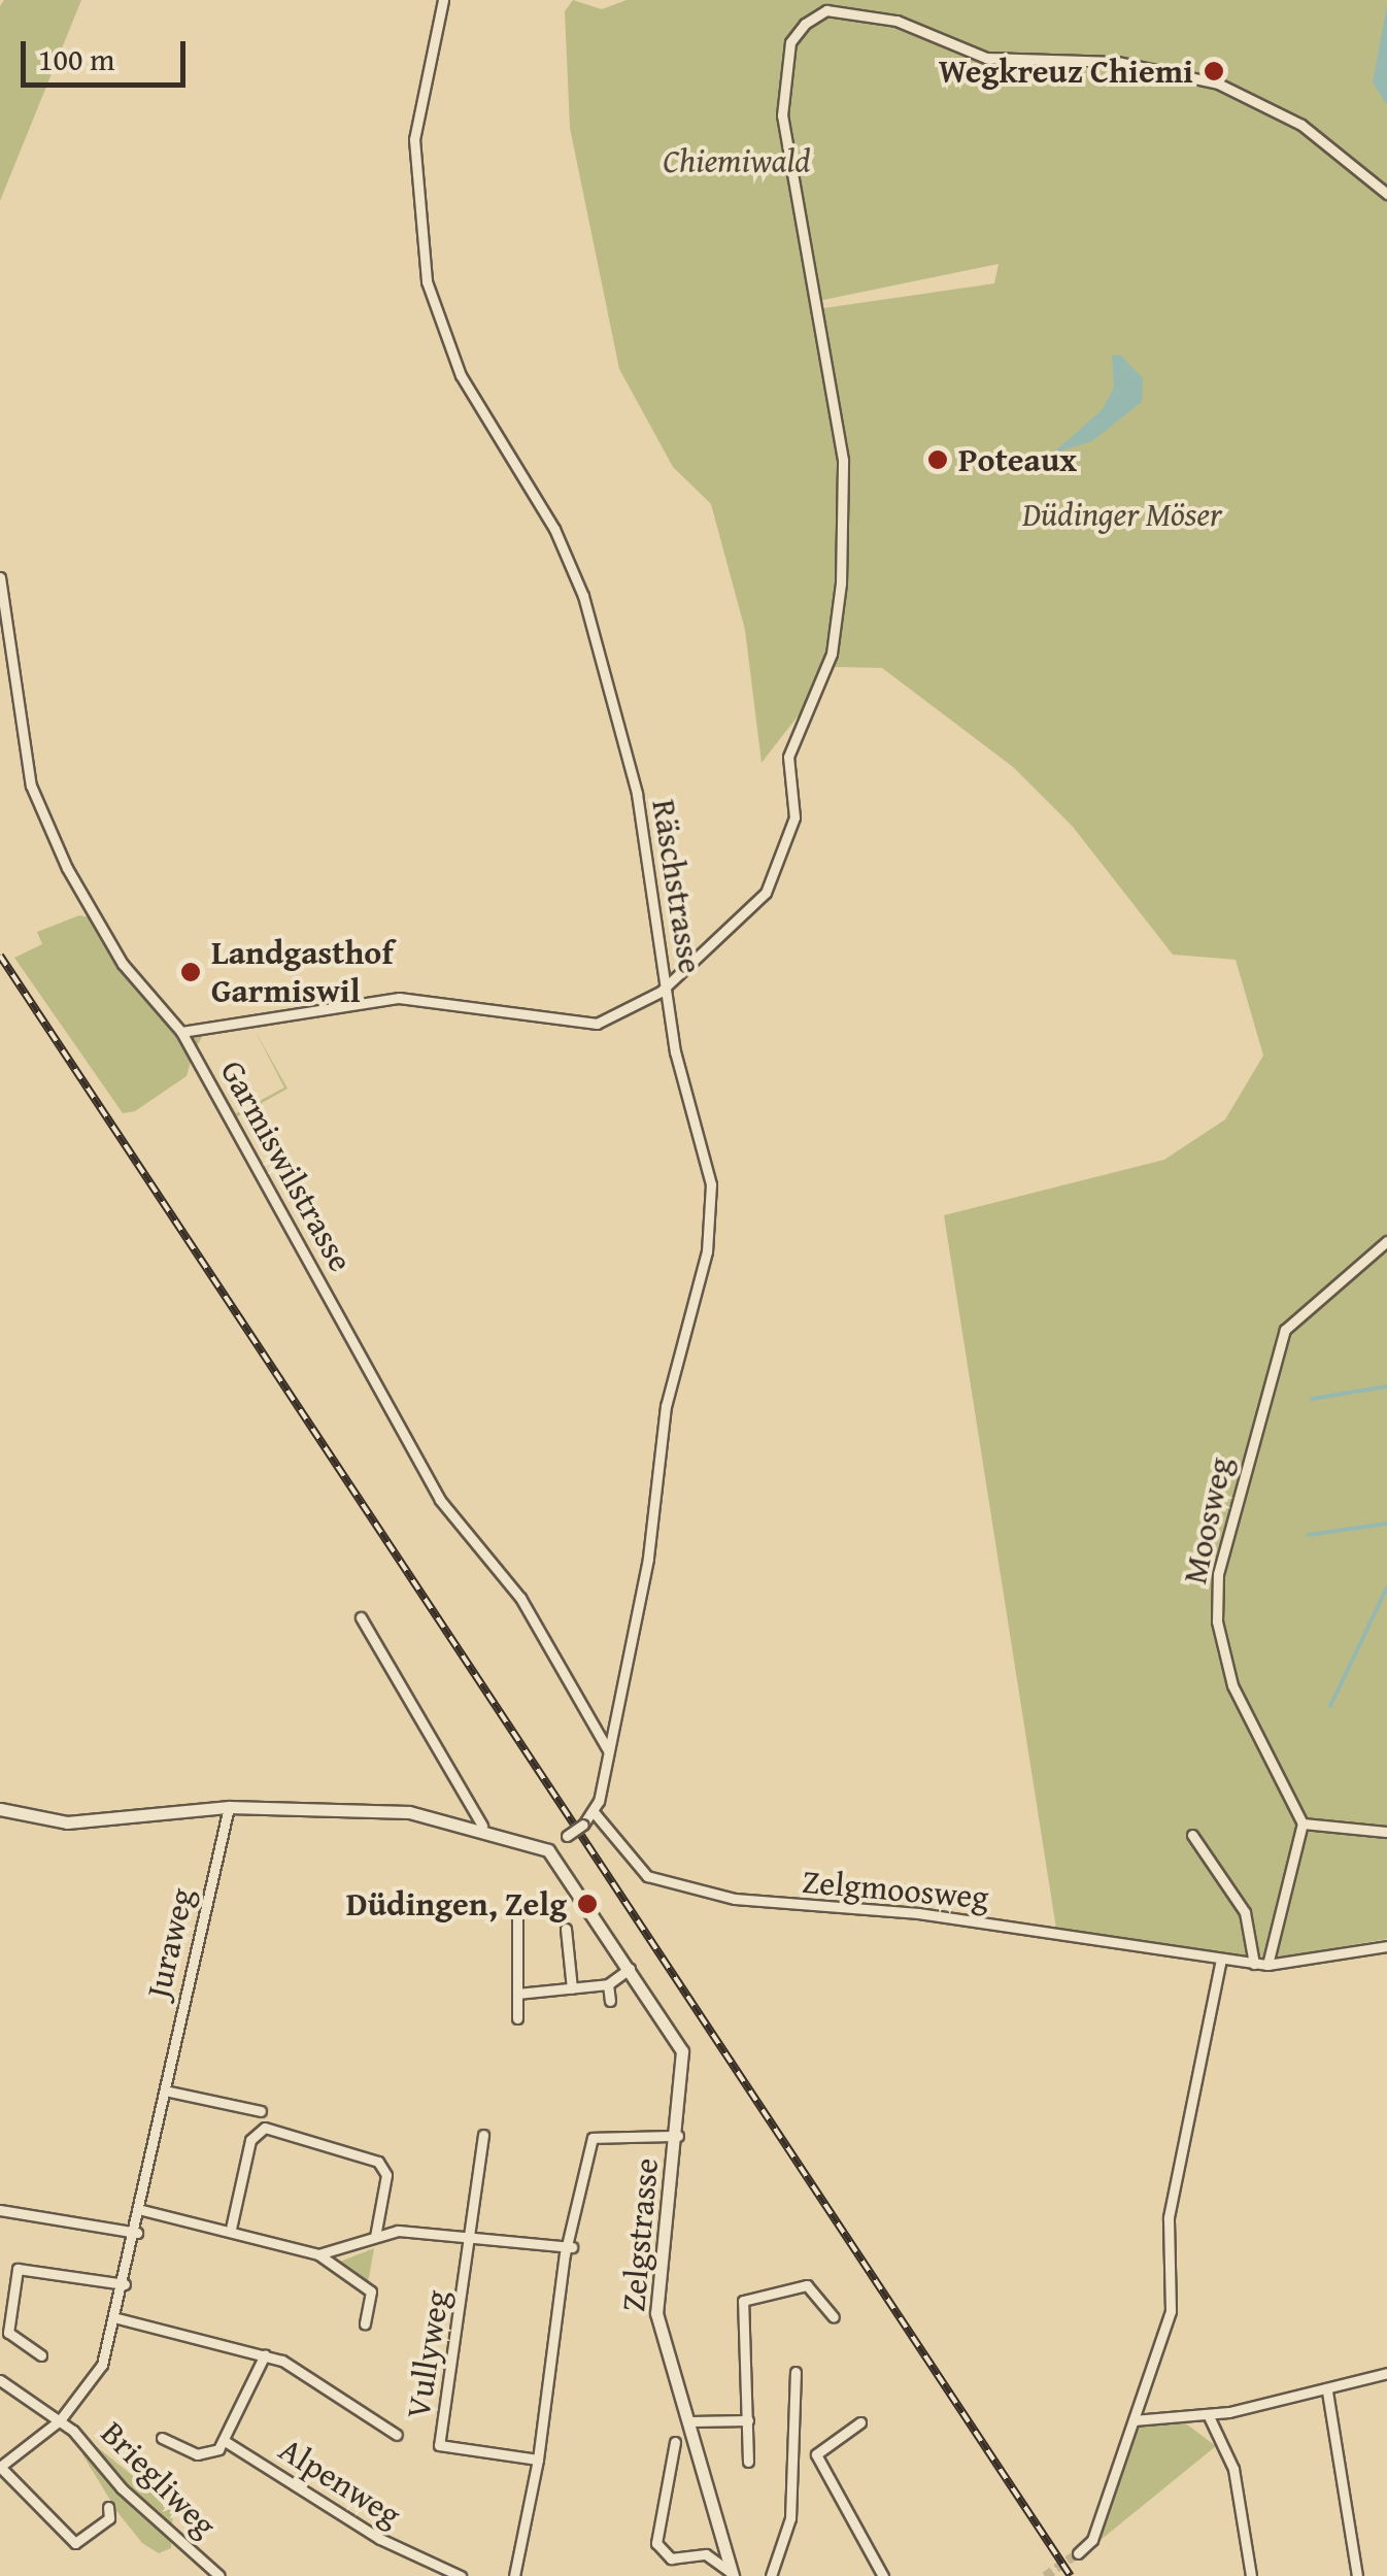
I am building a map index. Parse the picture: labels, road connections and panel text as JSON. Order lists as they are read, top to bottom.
{
  "streets": {
    "street": [
      "Räschstrasse",
      "Garmiswilstrasse",
      "Moosweg",
      "Zelgmoosweg",
      "Juraweg",
      "Zelgstrasse",
      "Vullyweg",
      "Briegliweg",
      "Alpenweg"
    ]
  },
  "crossings": [
    ["Räschstrasse", "Garmiswilstrasse"],
    ["Räschstrasse", "Zelgmoosweg"],
    ["Juraweg", "Briegliweg"]
  ],
  "parks": ["Chiemiwald", "Düdinger Möser"],
  "places": [
    "Wegkreuz Chiemi",
    "Poteaux",
    "Landgasthof Garmiswil",
    "Düdingen, Zelg"
  ],
  "scale_bar": "100 m"
}
